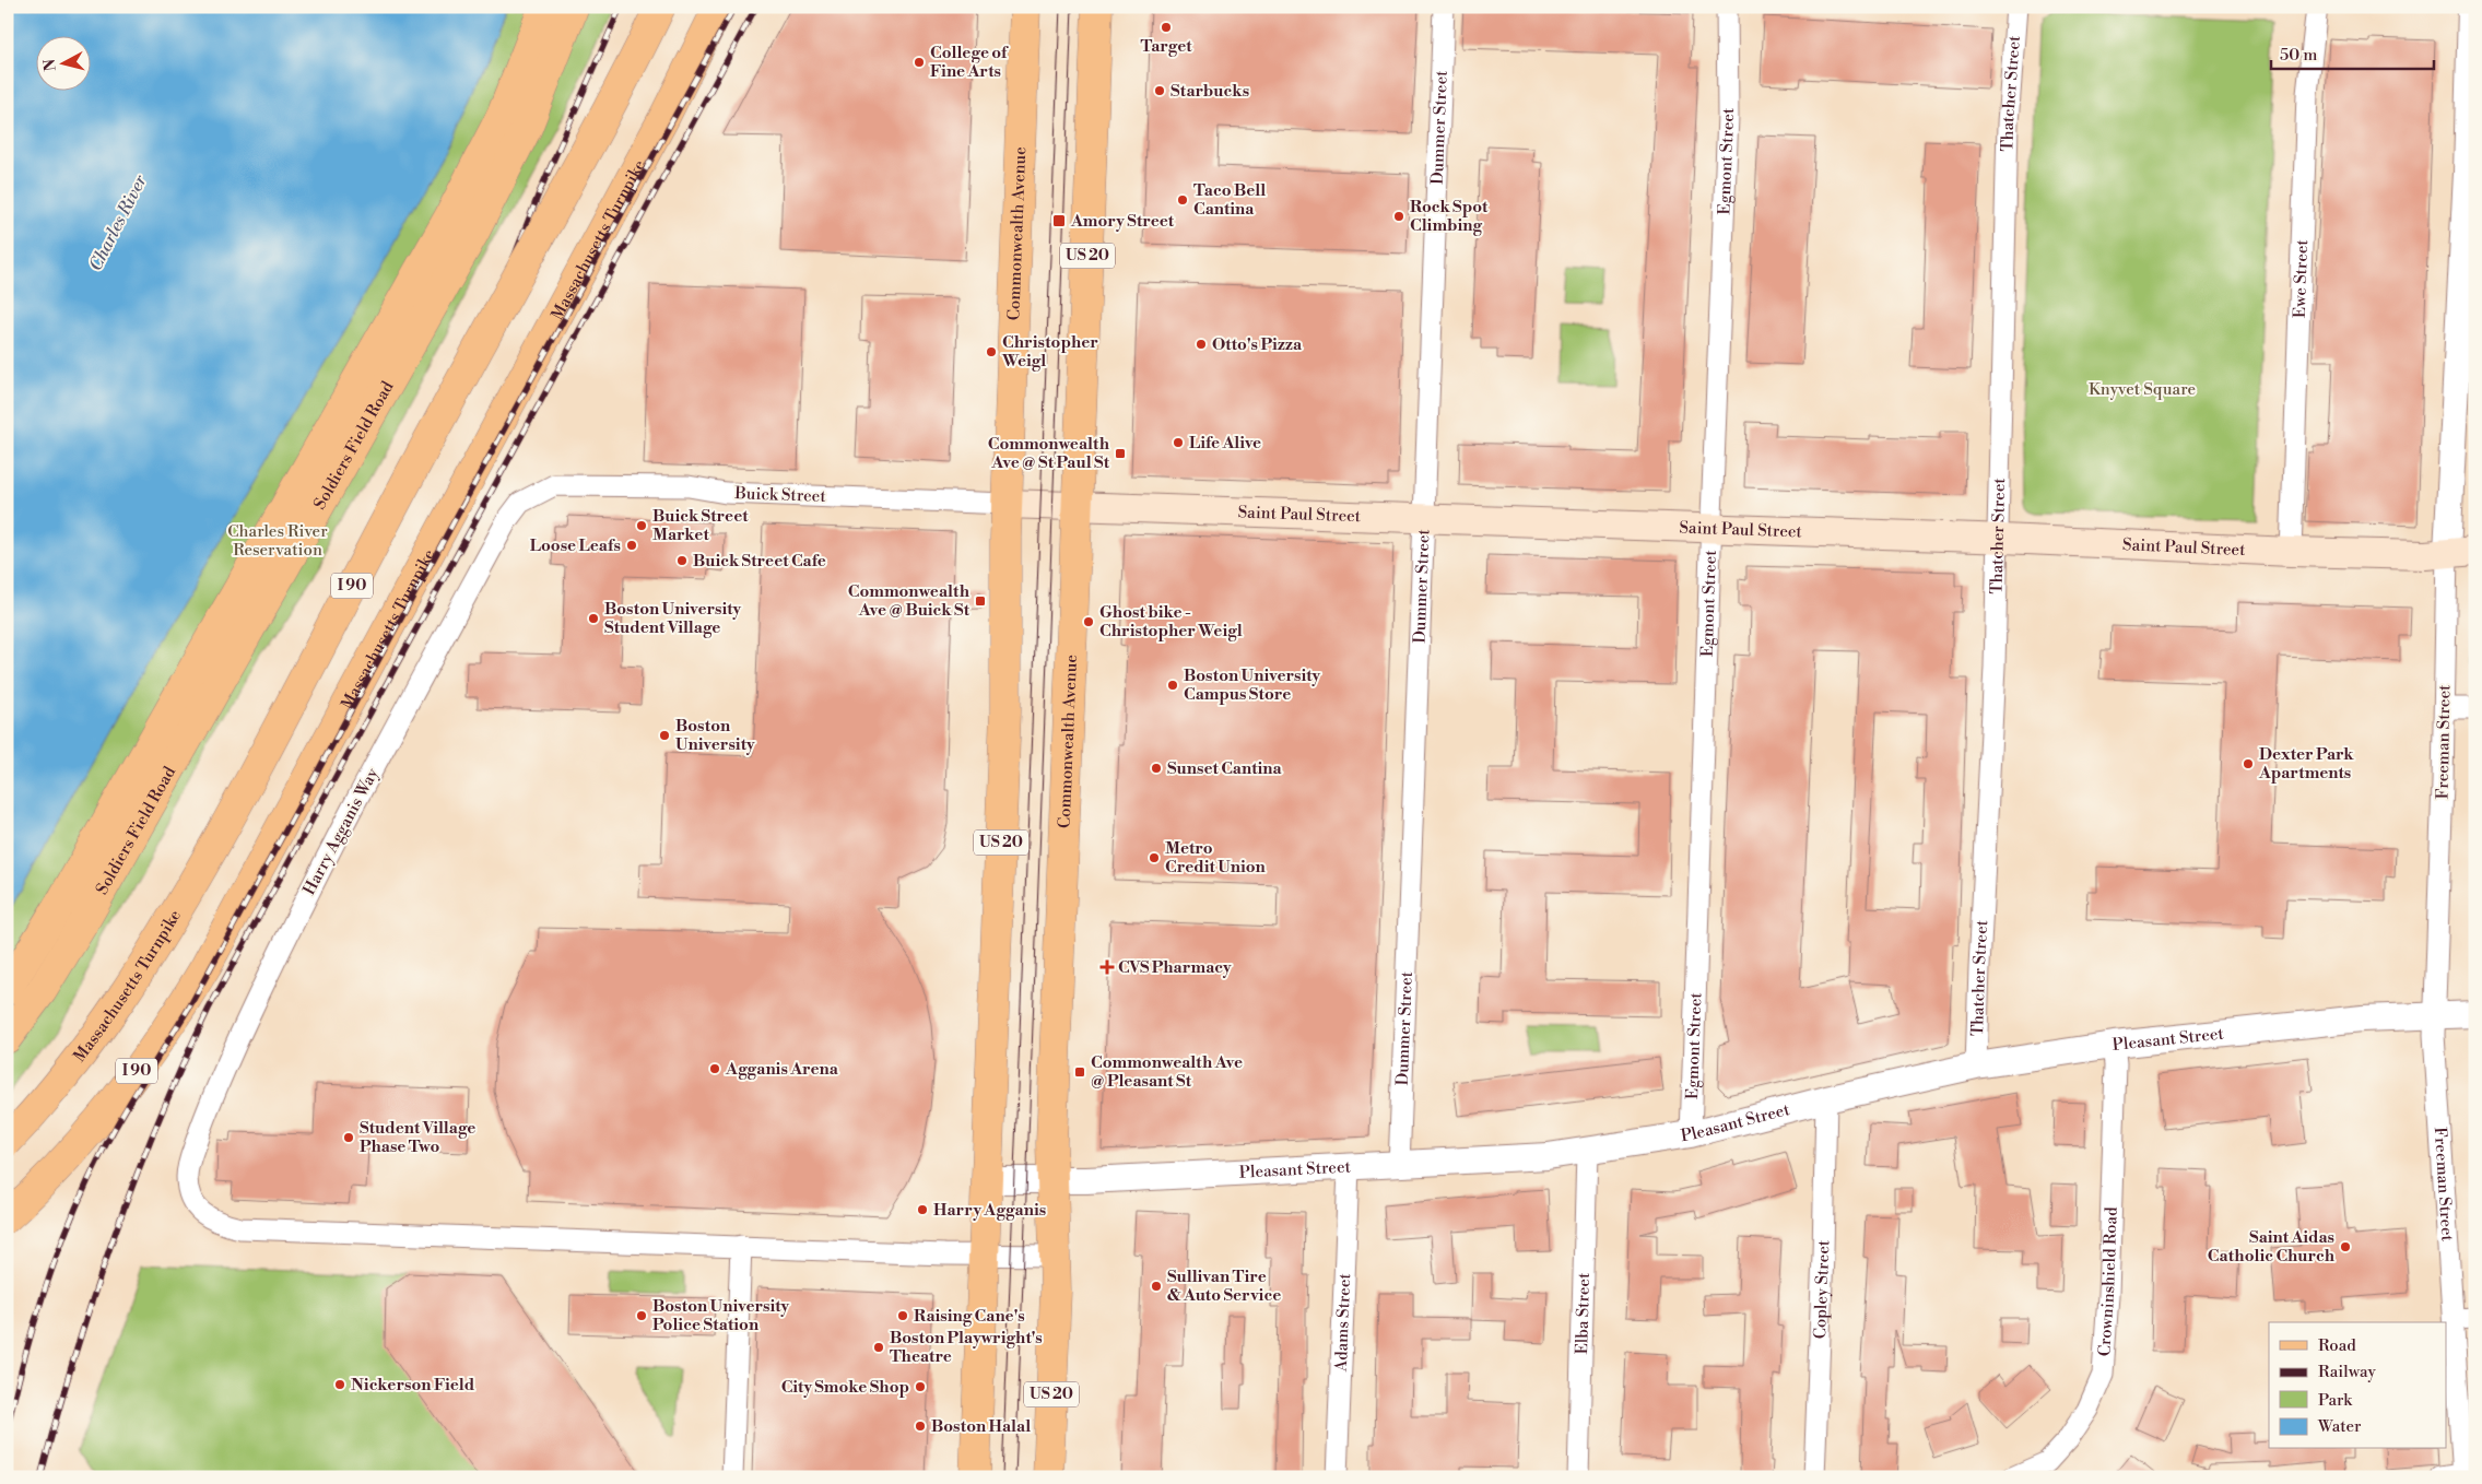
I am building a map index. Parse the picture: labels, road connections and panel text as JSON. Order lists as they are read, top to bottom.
{
  "streets": {
    "main road": [
      "Commonwealth Avenue",
      "Massachusetts Turnpike",
      "US 20",
      "Soldiers Field Road",
      "Saint Paul Street",
      "I 90"
    ],
    "street": [
      "Thatcher Street",
      "Dummer Street",
      "Egmont Street",
      "Ewe Street",
      "Buick Street",
      "Freeman Street",
      "Harry Agganis Way",
      "Pleasant Street",
      "Crowninshield Road",
      "Copley Street",
      "Elba Street",
      "Adams Street"
    ]
  },
  "crossings": [
    ["Thatcher Street", "Saint Paul Street"],
    ["Thatcher Street", "Pleasant Street"],
    ["Dummer Street", "Saint Paul Street"],
    ["Dummer Street", "Pleasant Street"],
    ["Egmont Street", "Saint Paul Street"],
    ["Egmont Street", "Pleasant Street"],
    ["Commonwealth Avenue", "Buick Street"],
    ["Commonwealth Avenue", "Saint Paul Street"],
    ["Commonwealth Avenue", "Pleasant Street"],
    ["Ewe Street", "Saint Paul Street"],
    ["Buick Street", "Saint Paul Street"],
    ["Buick Street", "Harry Agganis Way"],
    ["Saint Paul Street", "Freeman Street"],
    ["Freeman Street", "Pleasant Street"],
    ["Pleasant Street", "Crowninshield Road"],
    ["Pleasant Street", "Copley Street"],
    ["Pleasant Street", "Elba Street"],
    ["Pleasant Street", "Adams Street"]
  ],
  "water": ["Charles River"],
  "parks": ["Knyvet Square", "Charles River Reservation"],
  "places": {
    "other": [
      "Target",
      "College of Fine Arts",
      "Starbucks",
      "Taco Bell Cantina",
      "Rock Spot Climbing",
      "Otto's Pizza",
      "Christopher Weigl",
      "Life Alive",
      "Buick Street Market",
      "Loose Leafs",
      "Buick Street Cafe",
      "Boston University Student Village",
      "Ghost bike - Christopher Weigl",
      "Boston University Campus Store",
      "Boston University",
      "Dexter Park Apartments",
      "Sunset Cantina",
      "Metro Credit Union",
      "Agganis Arena",
      "Student Village Phase Two",
      "Harry Agganis",
      "Saint Aidas Catholic Church",
      "Sullivan Tire & Auto Service",
      "Boston University Police Station",
      "Raising Cane's",
      "Boston Playwright's Theatre",
      "Nickerson Field",
      "City Smoke Shop",
      "Boston Halal"
    ],
    "transit": [
      "Amory Street",
      "Commonwealth Ave @ St Paul St",
      "Commonwealth Ave @ Buick St",
      "Commonwealth Ave @ Pleasant St"
    ],
    "health": ["CVS Pharmacy"]
  },
  "legend": [
    "Road",
    "Railway",
    "Park",
    "Water"
  ],
  "scale_bar": "50 m",
  "north": "left"
}
